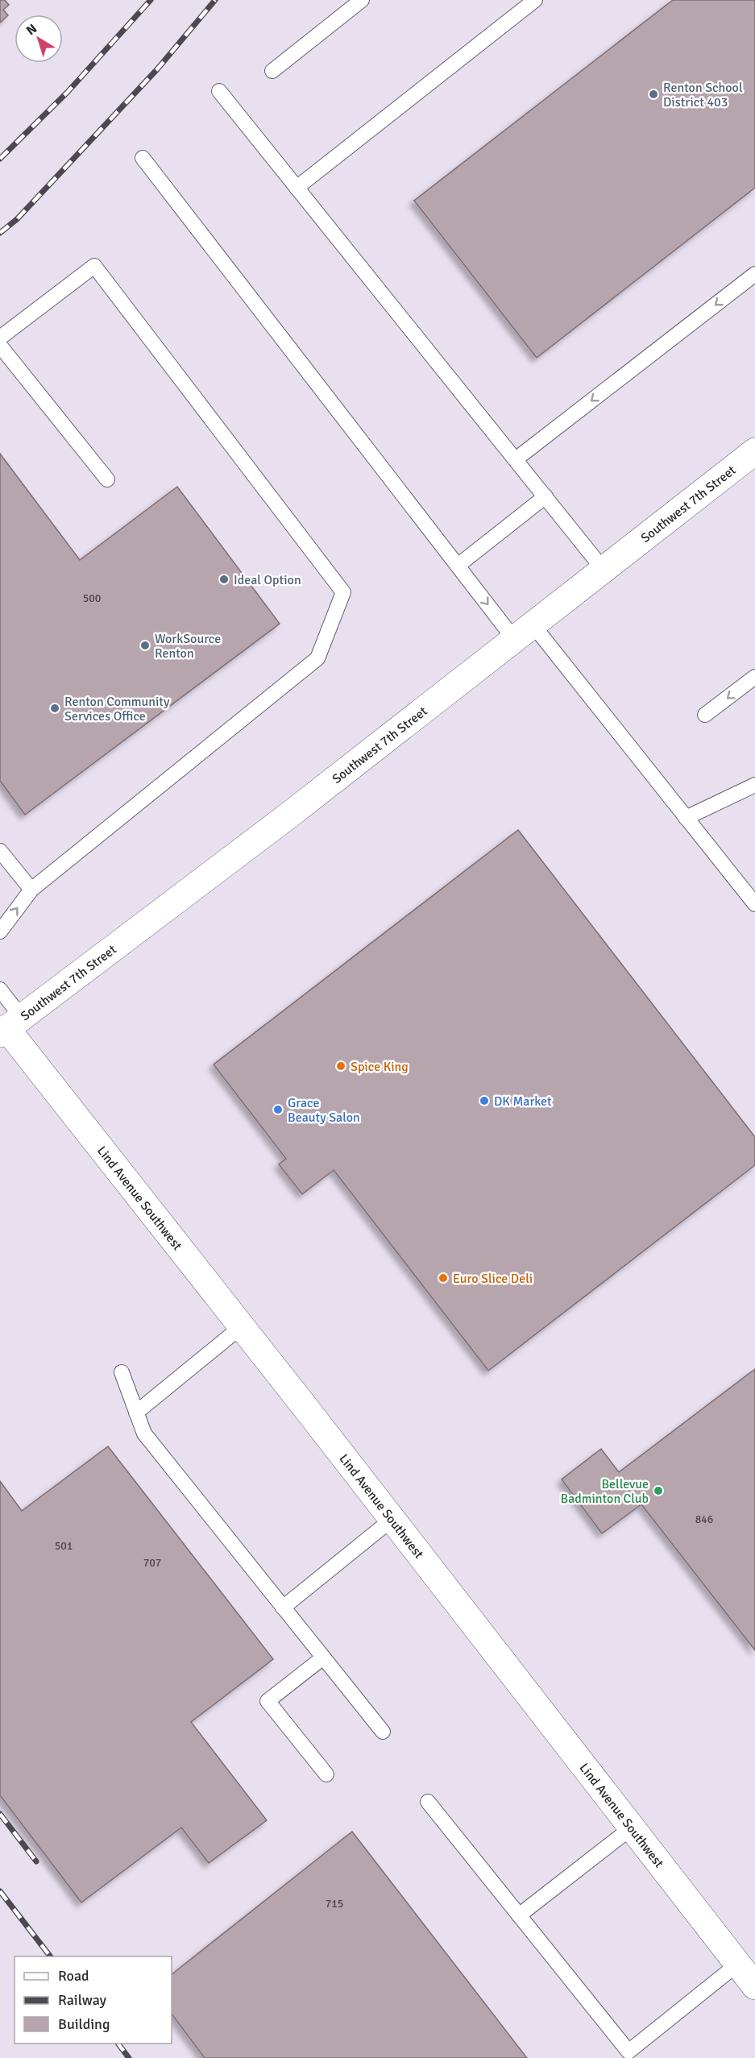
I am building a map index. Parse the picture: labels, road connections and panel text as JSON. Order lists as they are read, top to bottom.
{
  "streets": {
    "street": ["Southwest 7th Street", "Lind Avenue Southwest"]
  },
  "crossings": [
    ["Southwest 7th Street", "Lind Avenue Southwest"]
  ],
  "places": [
    "Renton School District 403",
    "Ideal Option",
    "WorkSource Renton",
    "Renton Community Services Office",
    "Spice King",
    "DK Market",
    "Grace Beauty Salon",
    "Euro Slice Deli",
    "Bellevue Badminton Club"
  ],
  "house_numbers": [
    "500",
    "846",
    "501",
    "707",
    "715"
  ],
  "legend": ["Road", "Railway", "Building"],
  "north": "top left"
}
